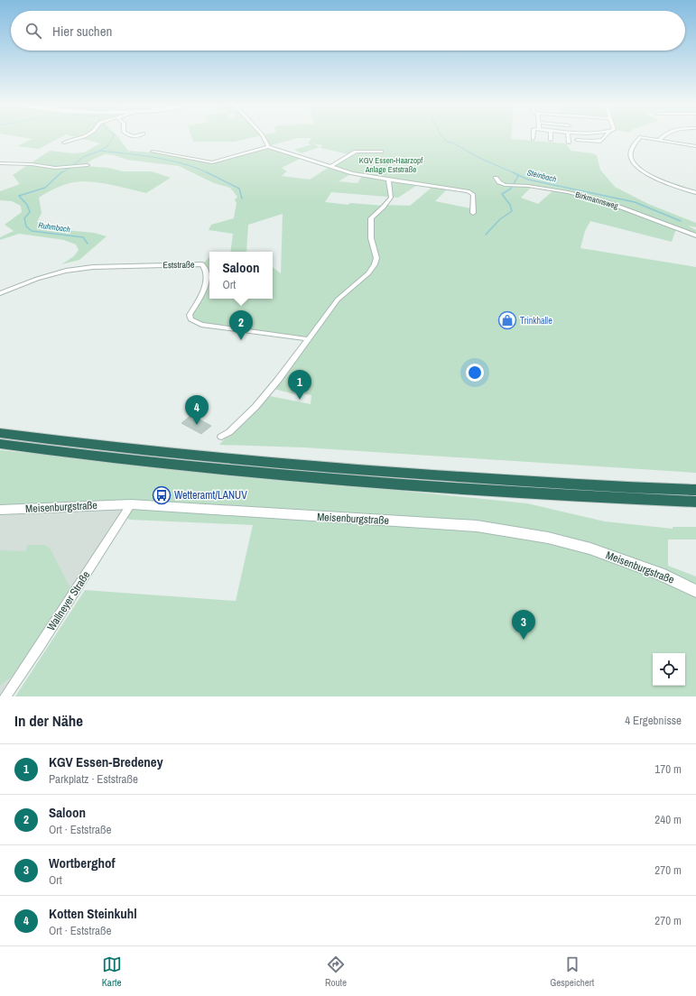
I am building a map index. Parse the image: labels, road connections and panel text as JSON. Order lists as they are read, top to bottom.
{
  "streets": {
    "main road": ["Meisenburgstraße"],
    "street": ["Birkmannsweg", "Eststraße", "Wallneyer Straße"]
  },
  "crossings": [
    ["Meisenburgstraße", "Wallneyer Straße"]
  ],
  "water": ["Steinbach", "Ruhmbach"],
  "parks": ["KGV Essen-Haarzopf Anlage Eststraße"],
  "places": {
    "shop": ["Trinkhalle"],
    "bus stop": ["Wetteramt/LANUV"]
  },
  "page": {
    "search": "Hier suchen",
    "popup": ["Saloon", "Ort"],
    "pins": [
      "2",
      "1",
      "4",
      "3"
    ],
    "heading": ["In der Nähe", "4 Ergebnisse"],
    "list": [
      {
        "mark": "1",
        "name": "KGV Essen-Bredeney",
        "note": "Parkplatz · Eststraße",
        "value": "170 m"
      },
      {
        "mark": "2",
        "name": "Saloon",
        "note": "Ort · Eststraße",
        "value": "240 m"
      },
      {
        "mark": "3",
        "name": "Wortberghof",
        "note": "Ort",
        "value": "270 m"
      },
      {
        "mark": "4",
        "name": "Kotten Steinkuhl",
        "note": "Ort · Eststraße",
        "value": "270 m"
      }
    ],
    "nav": ["Karte", "Route", "Gespeichert"]
  }
}
